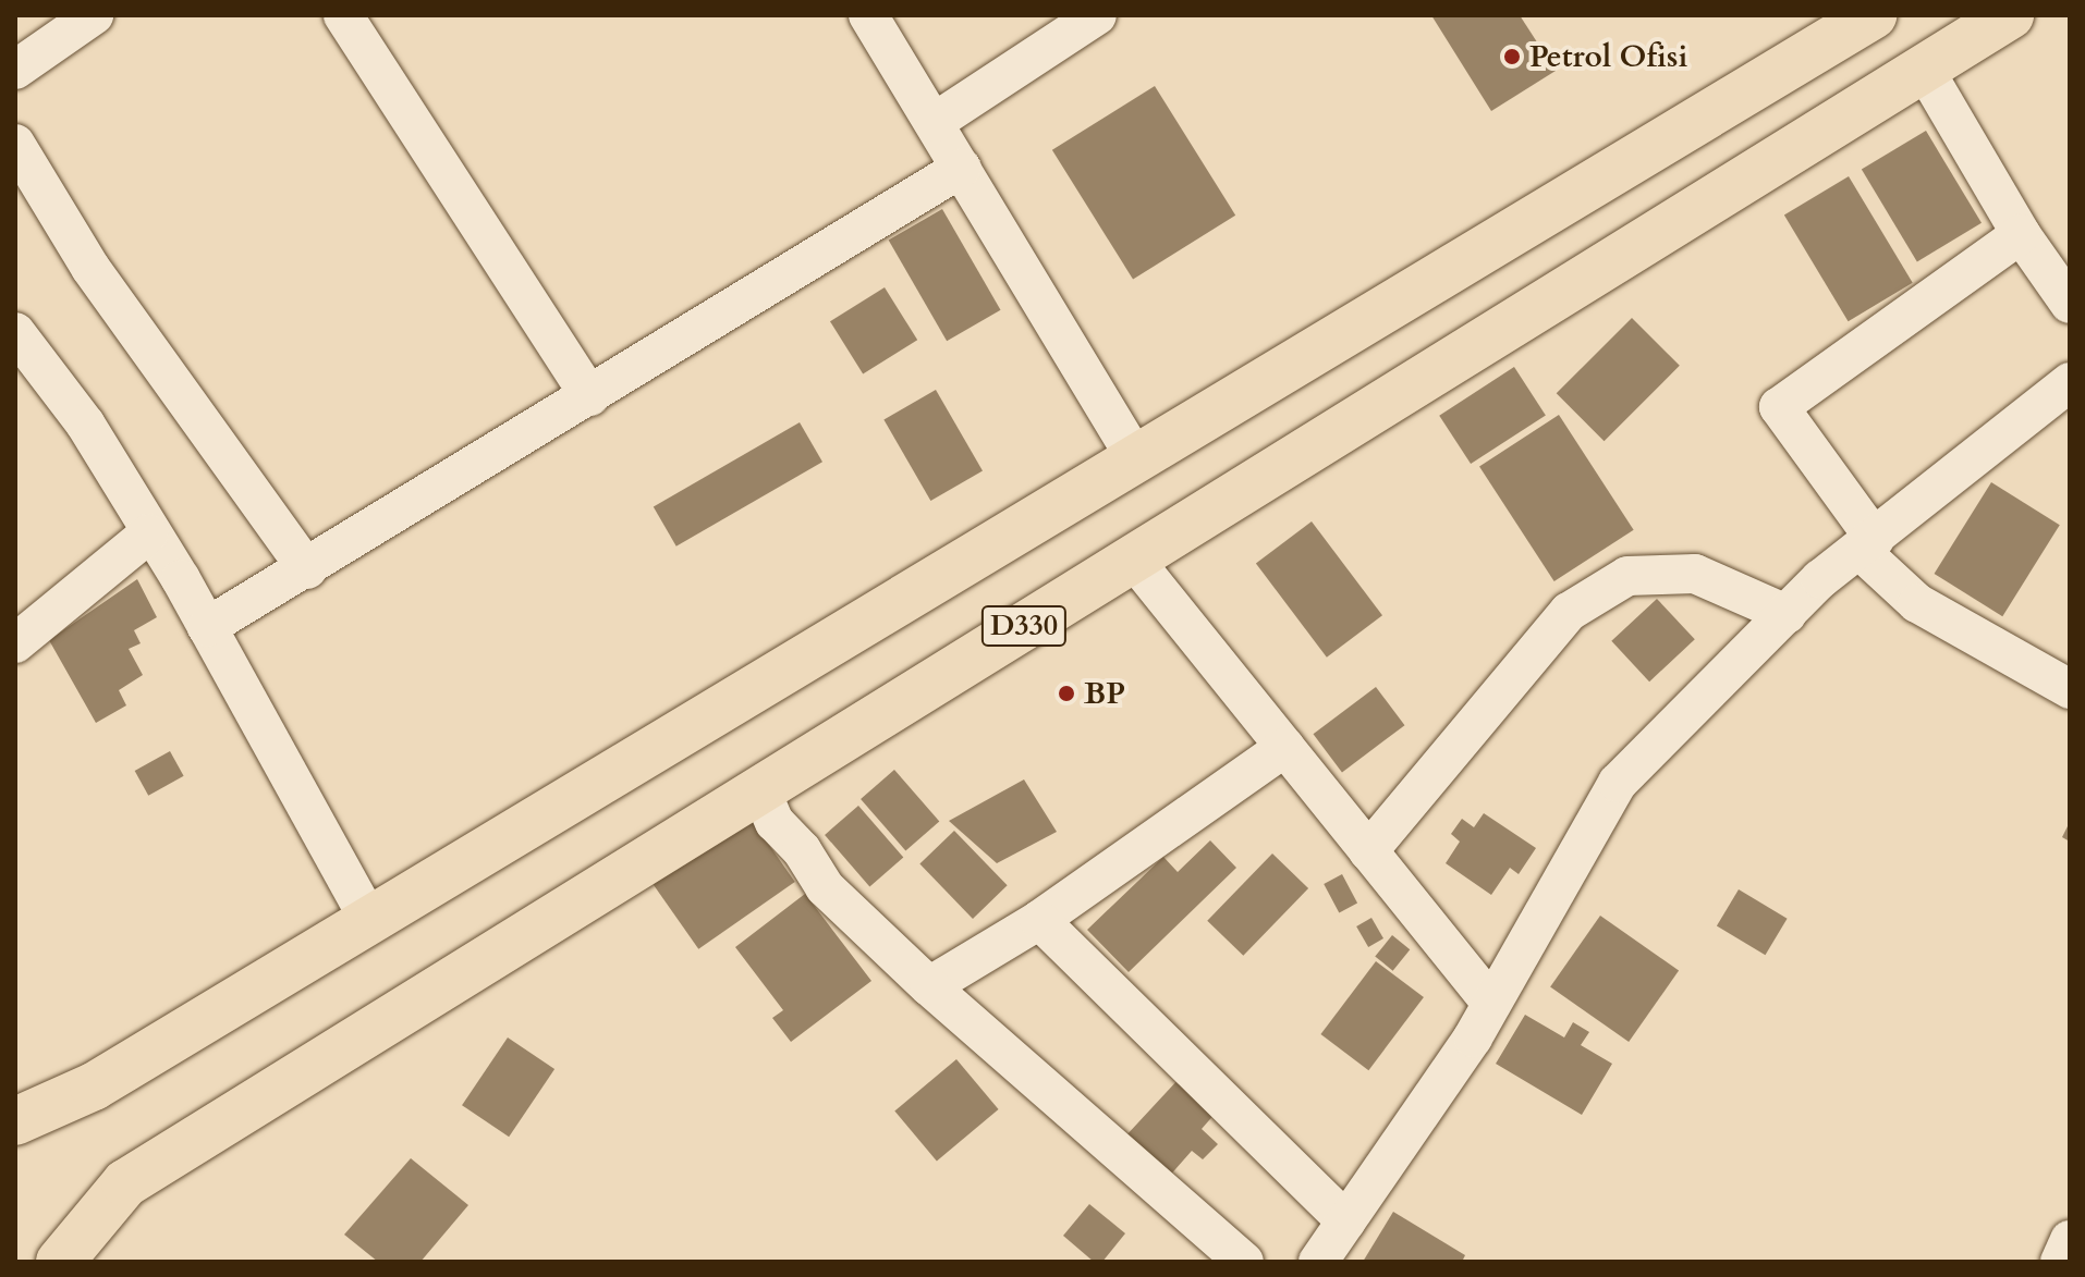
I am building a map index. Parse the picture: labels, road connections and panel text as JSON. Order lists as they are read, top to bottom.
{
  "streets": {
    "main road": ["D330"]
  },
  "places": ["Petrol Ofisi", "BP"]
}
